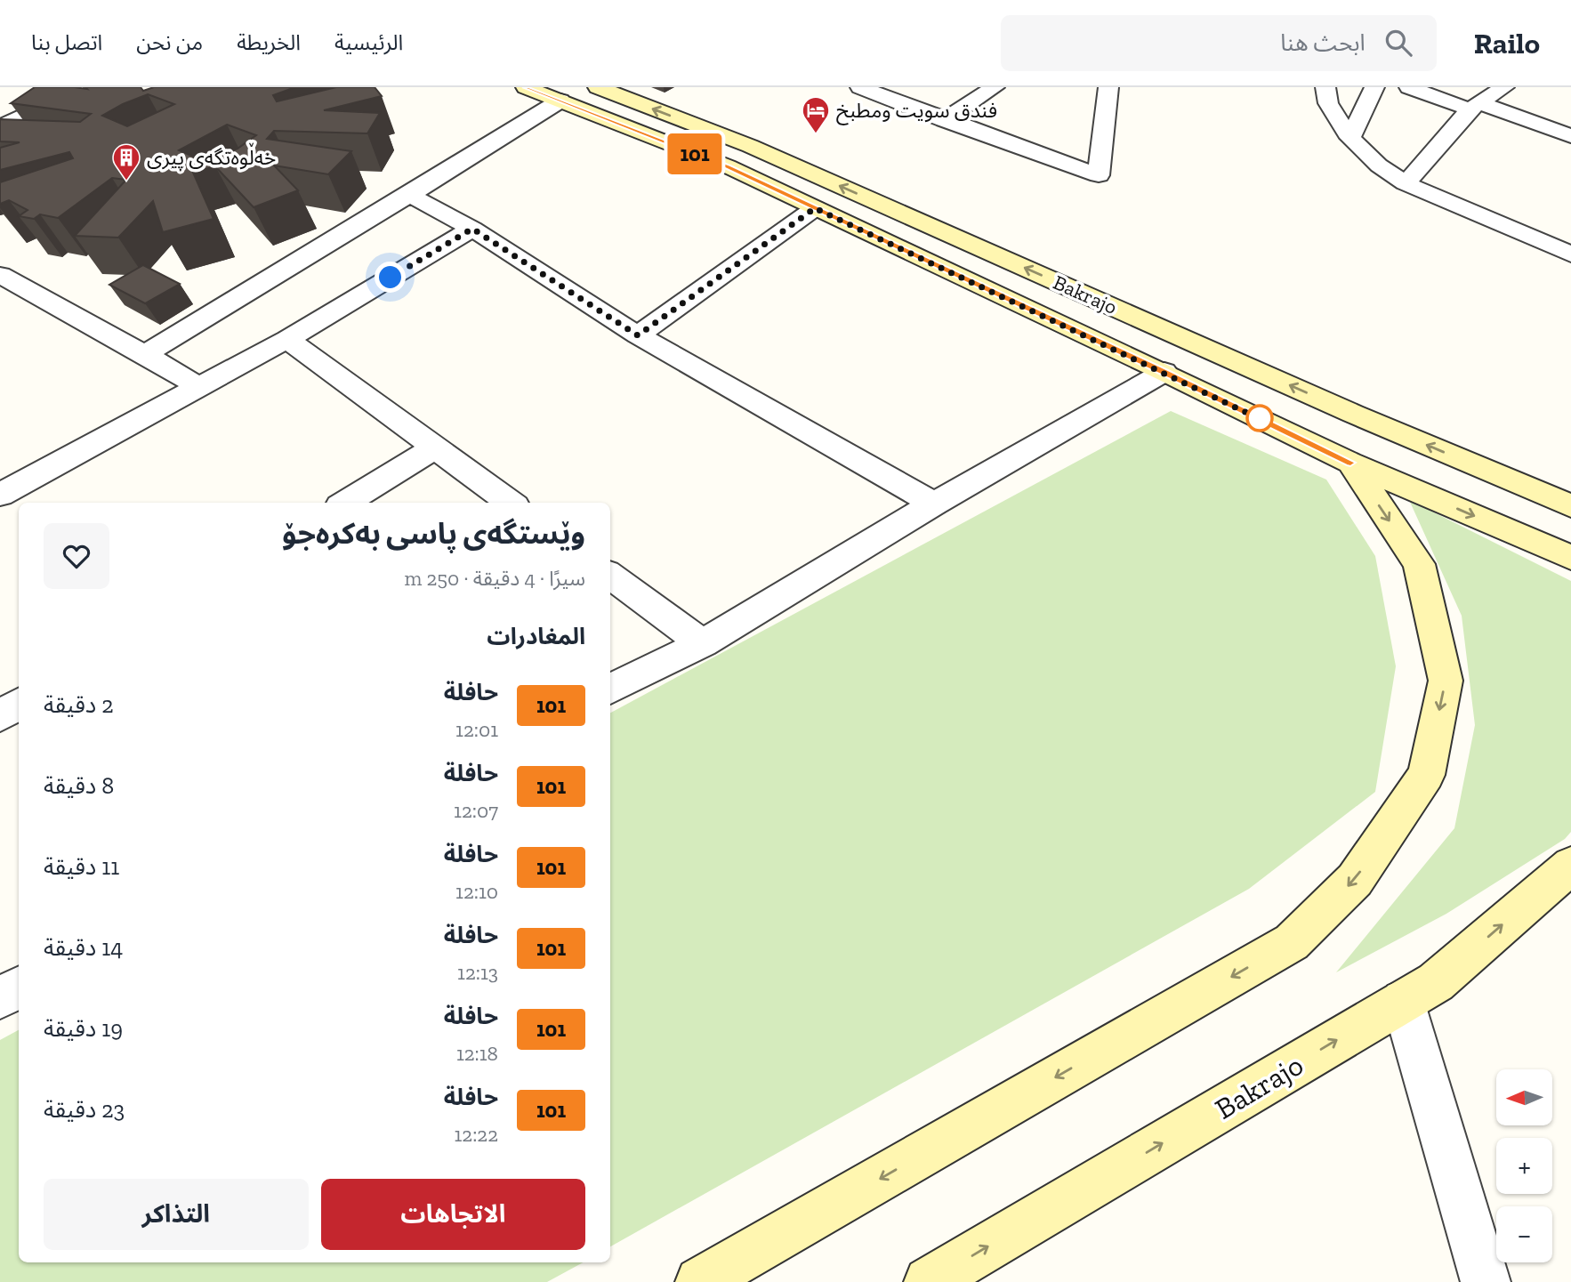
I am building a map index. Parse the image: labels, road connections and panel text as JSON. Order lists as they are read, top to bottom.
{
  "streets": {
    "main road": ["Bakrajo"]
  },
  "places": {
    "hotel": ["فندق سويت ومطبخ"],
    "building": ["خەڵوەتگەی پیری"]
  },
  "lines": ["bus line 101"],
  "north": "left",
  "page": {
    "header": "Railo",
    "search": "ابحث هنا",
    "nav": [
      "الرئيسية",
      "الخريطة",
      "من نحن",
      "اتصل بنا"
    ],
    "on_map": "101",
    "heading": [
      ["وێستگەی پاسی بەکرەجۆ", "سيرًا · 4 دقيقة · 250 m"],
      "المغادرات"
    ],
    "list": [
      {
        "mark": "101",
        "name": "حافلة",
        "note": "12:01",
        "value": "2 دقيقة"
      },
      {
        "mark": "101",
        "name": "حافلة",
        "note": "12:07",
        "value": "8 دقيقة"
      },
      {
        "mark": "101",
        "name": "حافلة",
        "note": "12:10",
        "value": "11 دقيقة"
      },
      {
        "mark": "101",
        "name": "حافلة",
        "note": "12:13",
        "value": "14 دقيقة"
      },
      {
        "mark": "101",
        "name": "حافلة",
        "note": "12:18",
        "value": "19 دقيقة"
      },
      {
        "mark": "101",
        "name": "حافلة",
        "note": "12:22",
        "value": "23 دقيقة"
      }
    ],
    "map_buttons": ["+", "−"],
    "buttons": ["الاتجاهات", "التذاكر"]
  }
}
